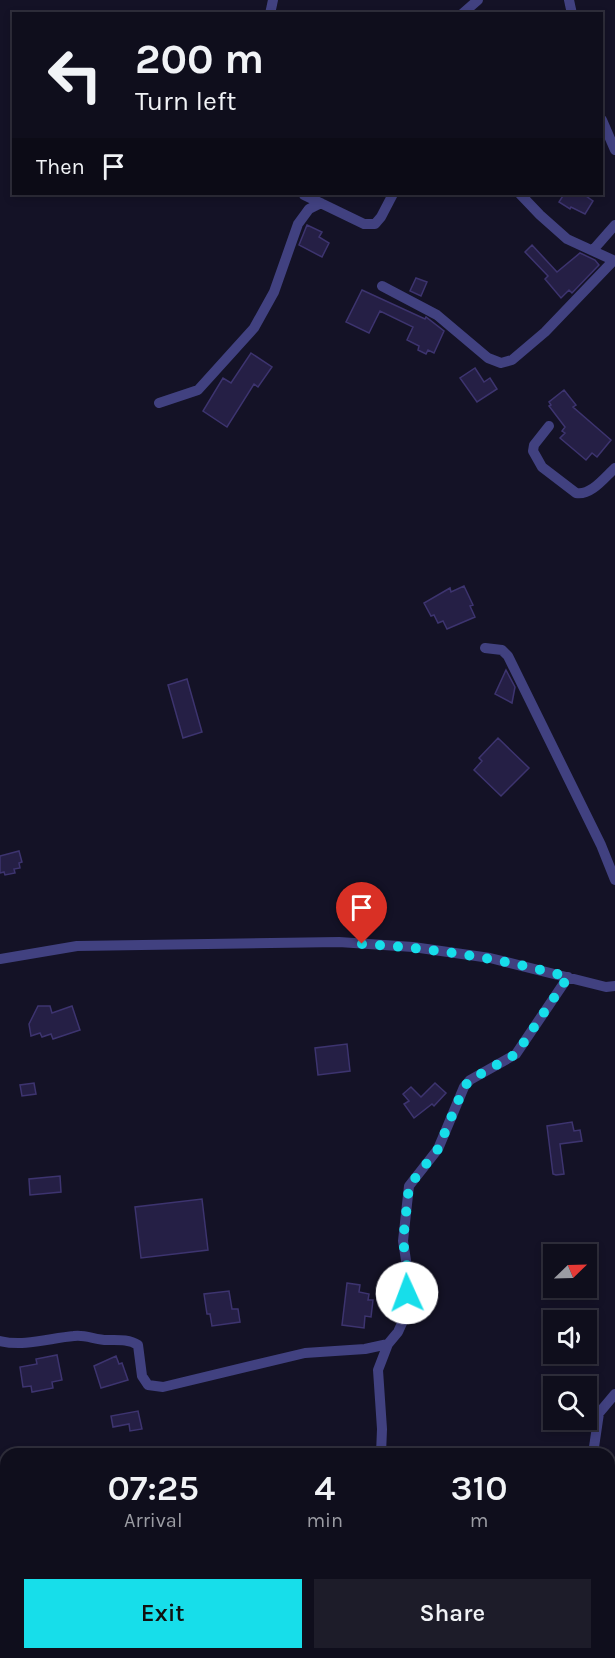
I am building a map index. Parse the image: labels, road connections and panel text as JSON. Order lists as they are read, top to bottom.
{
  "north": "top right",
  "page": {
    "turn": ["200 m", "Turn left"],
    "then": "Then",
    "eta": [
      "07:25",
      "Arrival",
      "4",
      "min",
      "310",
      "m"
    ],
    "buttons": ["Exit", "Share"]
  }
}
